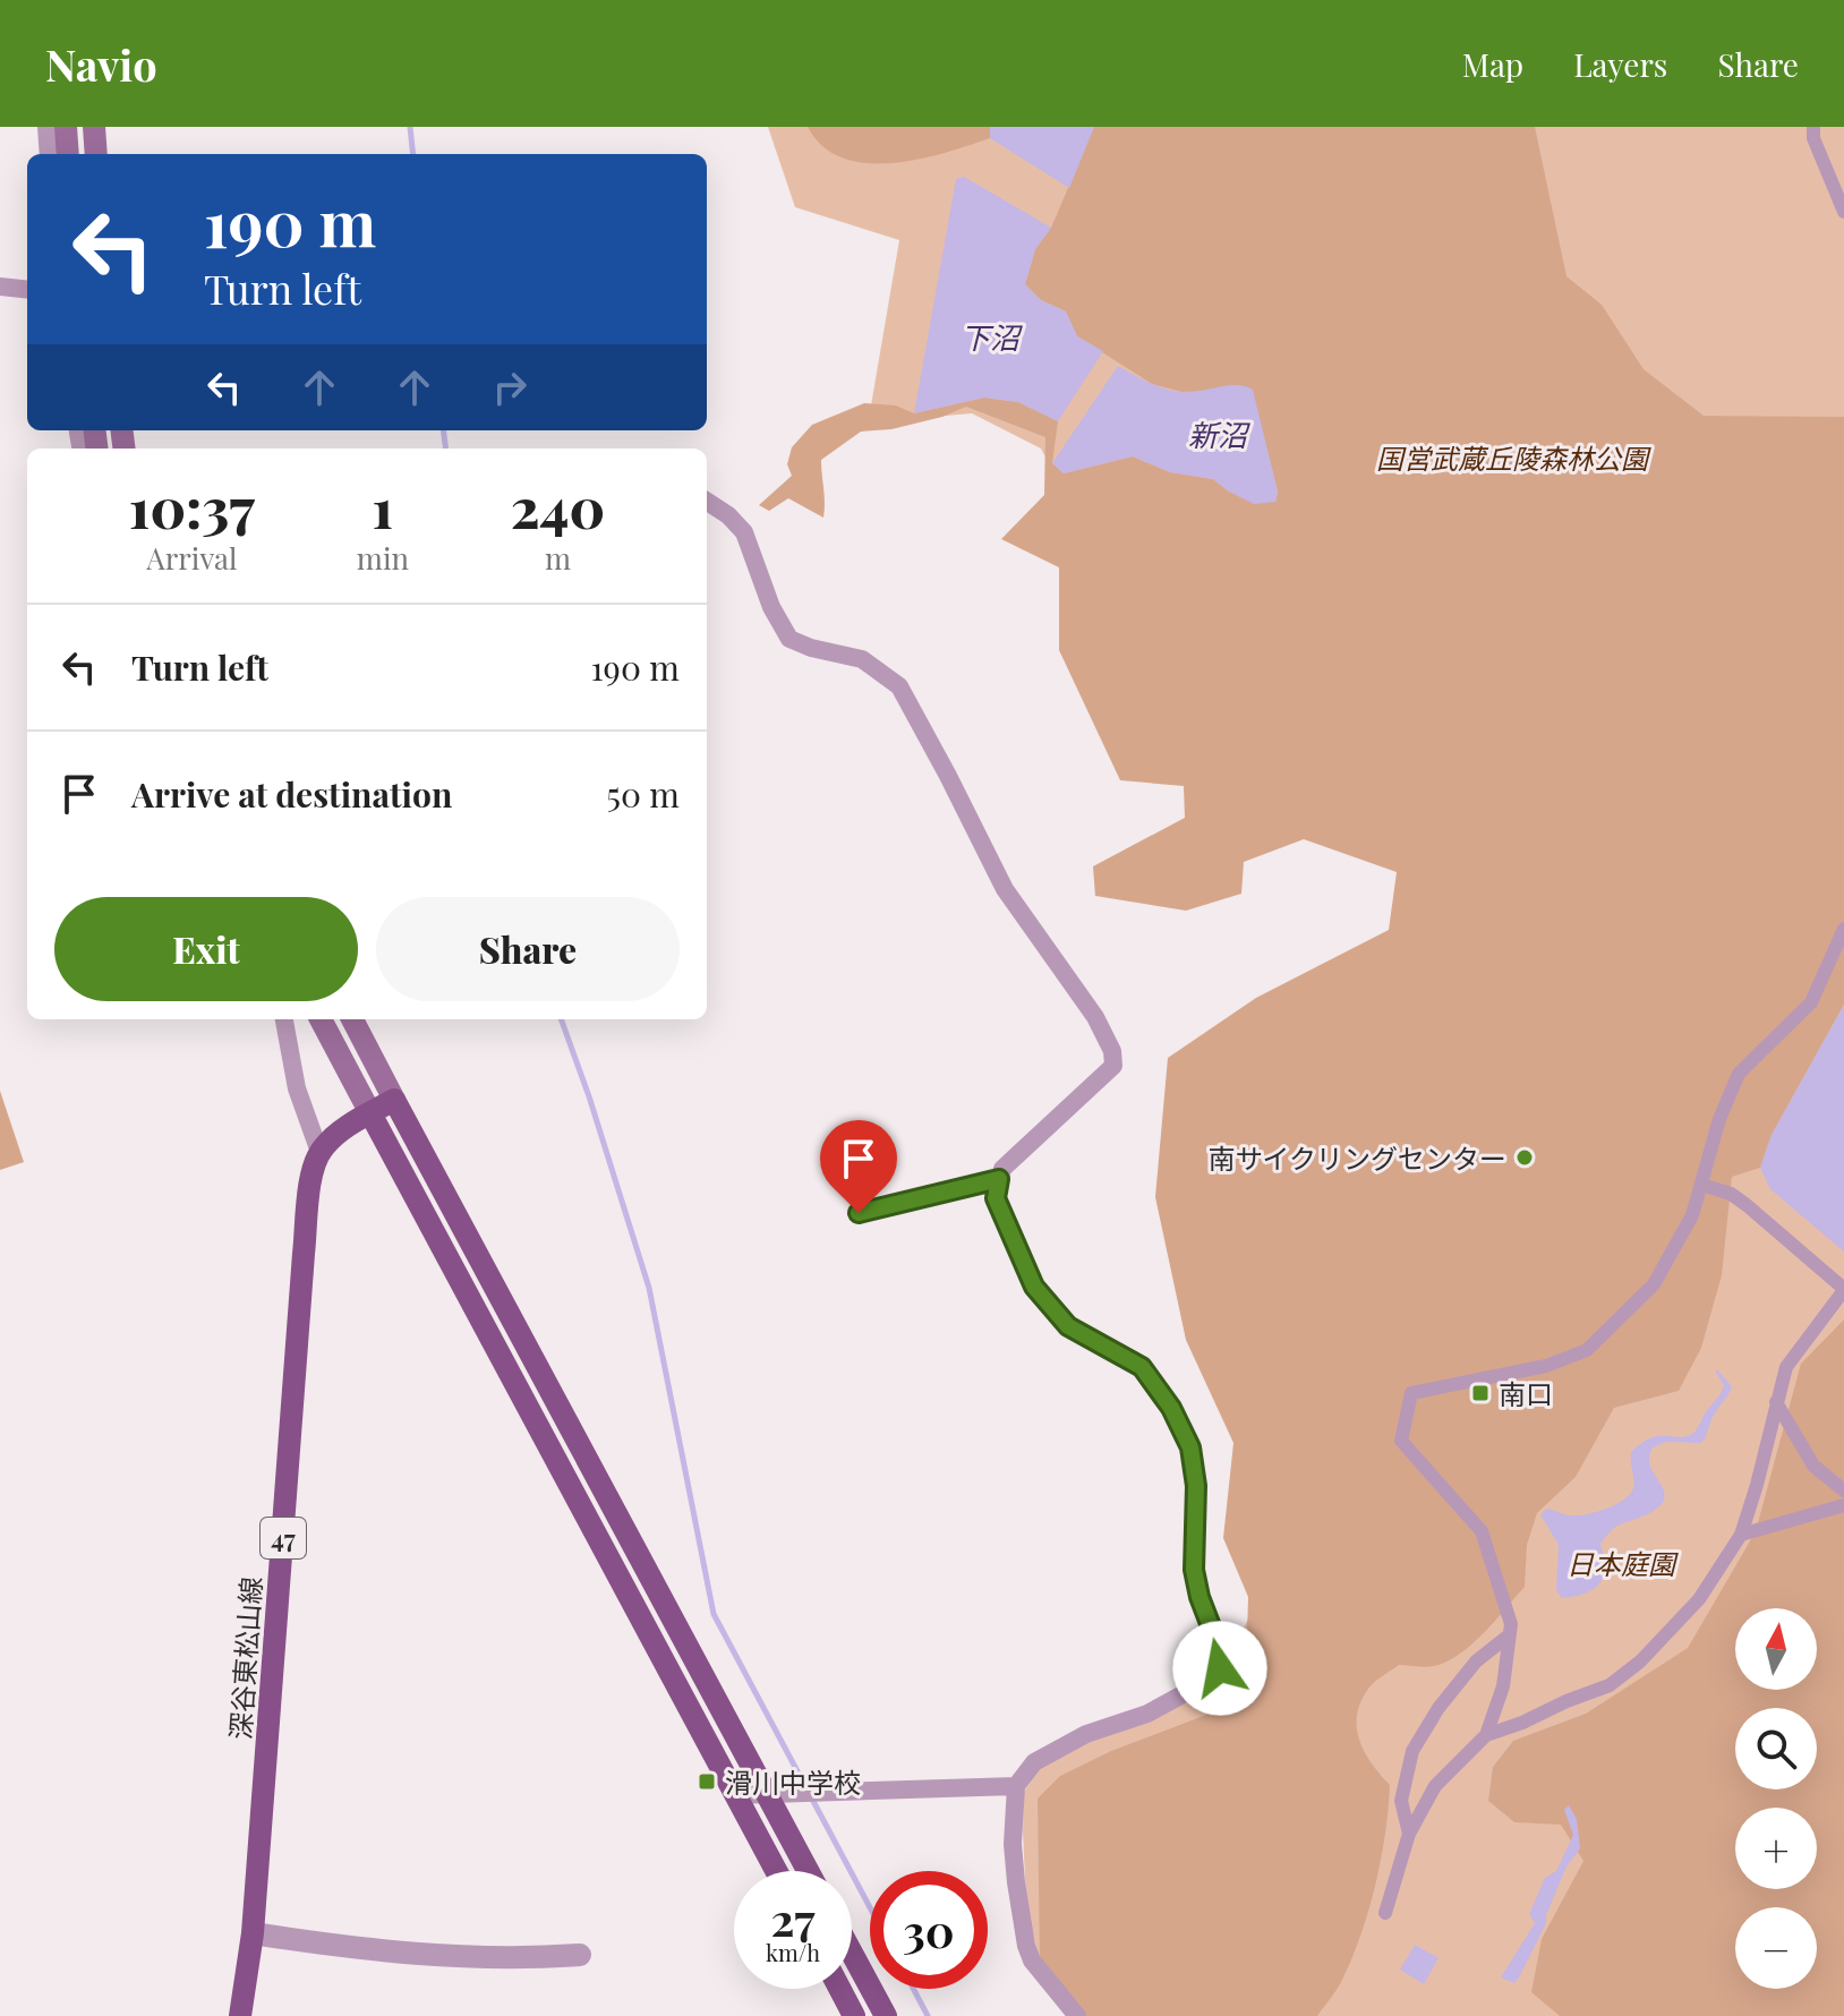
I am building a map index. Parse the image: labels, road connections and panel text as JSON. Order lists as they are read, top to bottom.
{
  "streets": {
    "main road": ["47", "深谷東松山線"]
  },
  "water": ["下沼", "新沼"],
  "parks": ["国営武蔵丘陵森林公園", "日本庭園"],
  "places": {
    "other": ["南サイクリングセンター"],
    "transit": ["南口", "滑川中学校"]
  },
  "north": "top",
  "page": {
    "header": "Navio",
    "nav": ["Map", "Layers", "Share"],
    "turn": ["190 m", "Turn left"],
    "eta": [
      "10:37",
      "Arrival",
      "1",
      "min",
      "240",
      "m"
    ],
    "list": [
      {
        "name": "Turn left",
        "value": "190 m"
      },
      {
        "name": "Arrive at destination",
        "value": "50 m"
      }
    ],
    "buttons": ["Exit", "Share"],
    "map_buttons": ["+", "−"],
    "speed": "27 km/h",
    "limit": "30"
  }
}
